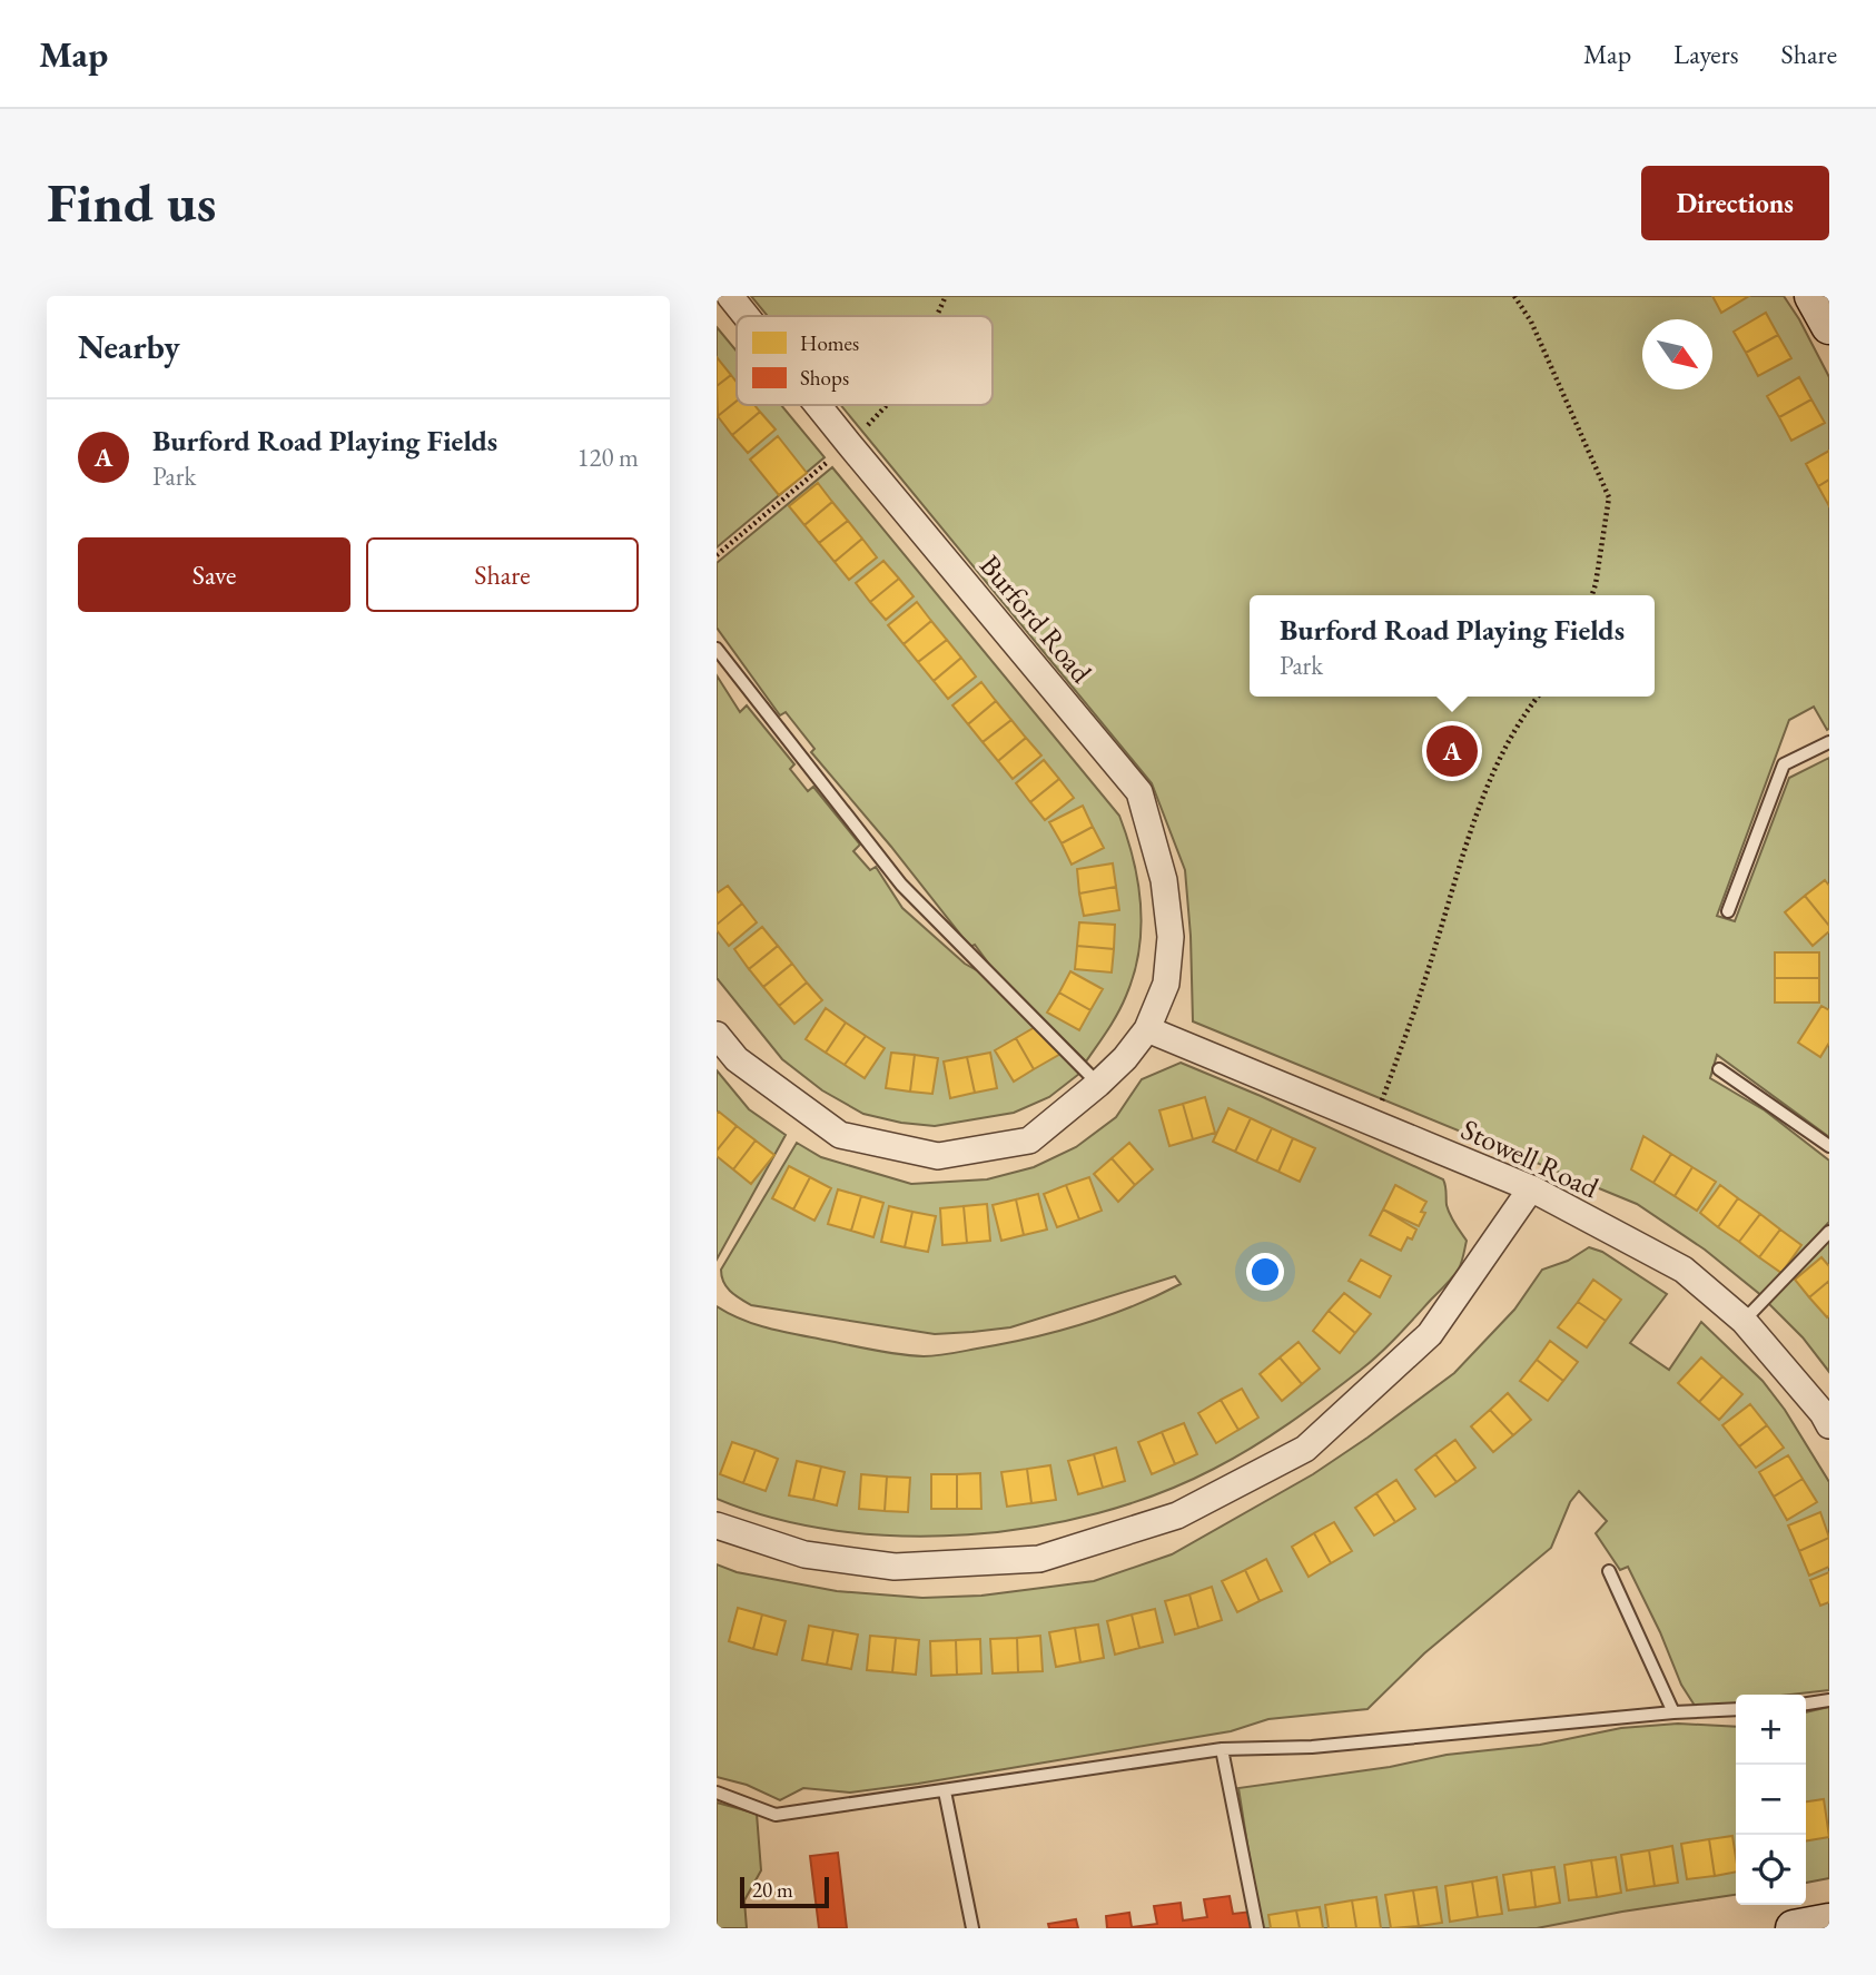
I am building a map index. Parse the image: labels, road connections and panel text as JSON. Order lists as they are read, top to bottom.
{
  "streets": {
    "street": ["Burford Road", "Stowell Road"]
  },
  "crossings": [
    ["Burford Road", "Stowell Road"]
  ],
  "legend": ["Homes", "Shops"],
  "scale_bar": "20 m",
  "north": "bottom right",
  "page": {
    "header": "Map",
    "nav": ["Map", "Layers", "Share"],
    "buttons": [
      "Directions",
      ["Save", "Share"]
    ],
    "title": "Find us",
    "heading": "Nearby",
    "list": [
      {
        "mark": "A",
        "name": "Burford Road Playing Fields",
        "note": "Park",
        "value": "120 m"
      }
    ],
    "popup": ["Burford Road Playing Fields", "Park"],
    "pins": "A",
    "map_buttons": ["+", "−"],
    "scale": "20 m"
  }
}
